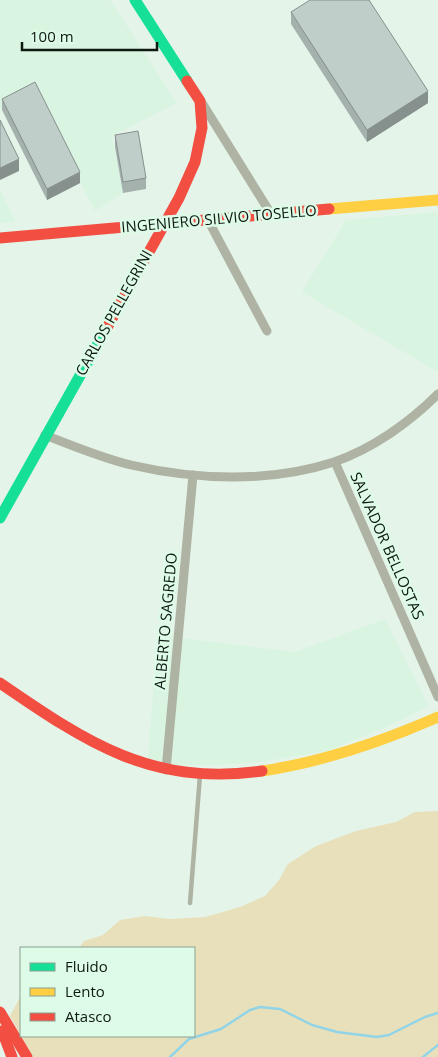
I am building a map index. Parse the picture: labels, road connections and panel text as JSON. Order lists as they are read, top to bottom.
{
  "streets": {
    "main road": ["INGENIERO SILVIO TOSELLO", "CARLOS PELLEGRINI"],
    "street": ["SALVADOR BELLOSTAS", "ALBERTO SAGREDO"]
  },
  "crossings": [
    ["INGENIERO SILVIO TOSELLO", "CARLOS PELLEGRINI"]
  ],
  "legend": ["Fluido", "Lento", "Atasco"],
  "scale_bar": "100 m"
}
